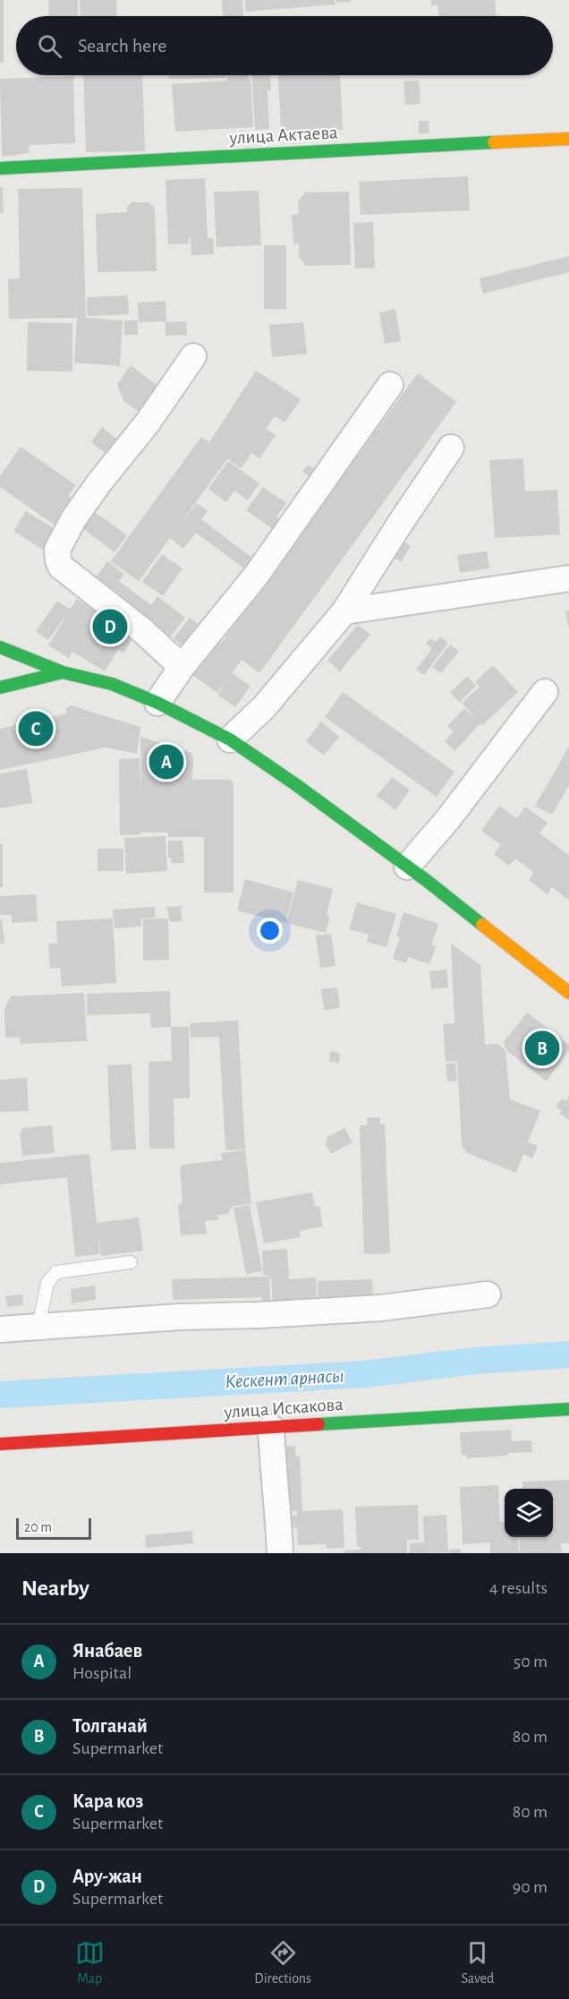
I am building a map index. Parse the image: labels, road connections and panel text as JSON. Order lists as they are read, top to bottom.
{
  "streets": {
    "street": ["улица Актаева", "улица Искакова"]
  },
  "water": ["Кескент арнасы"],
  "scale_bar": "20 m",
  "page": {
    "search": "Search here",
    "pins": [
      "D",
      "C",
      "A",
      "B"
    ],
    "scale": "20 m",
    "heading": ["Nearby", "4 results"],
    "list": [
      {
        "mark": "A",
        "name": "Янабаев",
        "note": "Hospital",
        "value": "50 m"
      },
      {
        "mark": "B",
        "name": "Толганай",
        "note": "Supermarket",
        "value": "80 m"
      },
      {
        "mark": "C",
        "name": "Кара коз",
        "note": "Supermarket",
        "value": "80 m"
      },
      {
        "mark": "D",
        "name": "Ару-жан",
        "note": "Supermarket",
        "value": "90 m"
      }
    ],
    "nav": ["Map", "Directions", "Saved"]
  }
}
